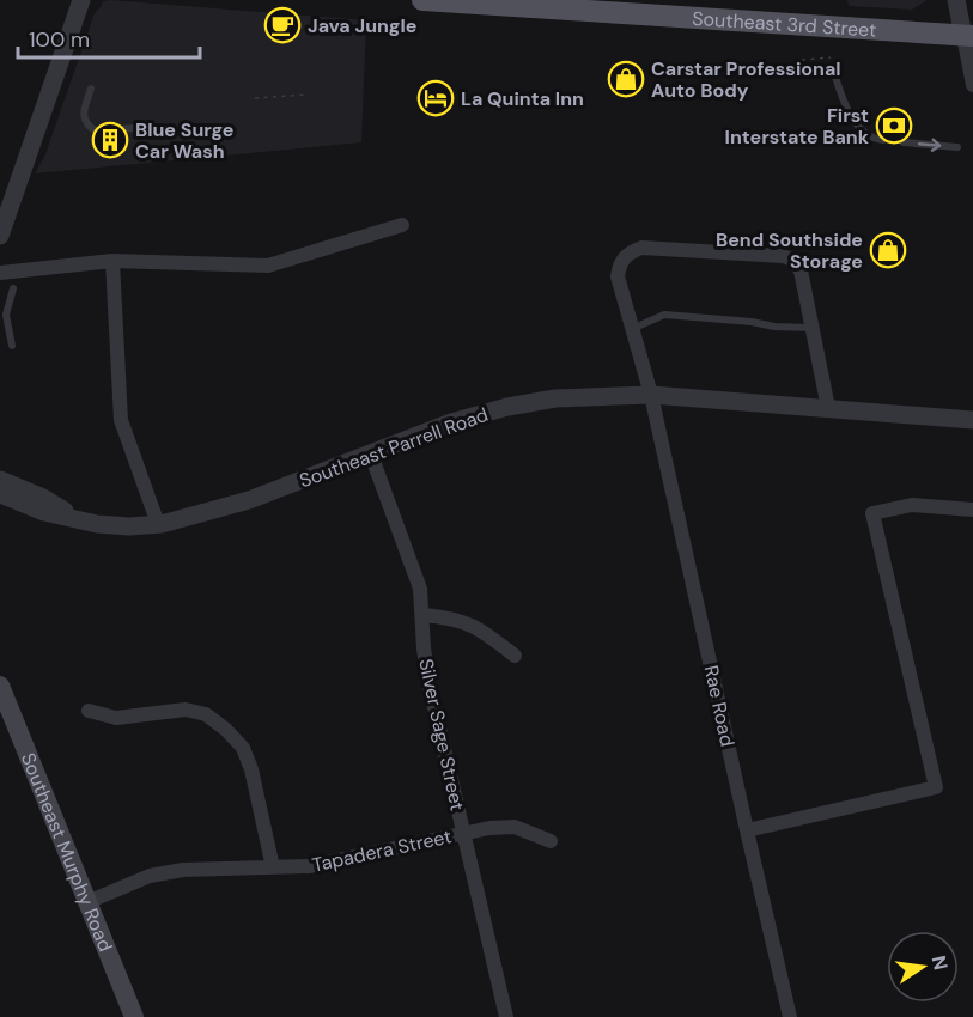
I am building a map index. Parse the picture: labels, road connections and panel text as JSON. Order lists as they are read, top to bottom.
{
  "streets": {
    "main road": ["Southeast 3rd Street", "Southeast Murphy Road"],
    "street": [
      "Southeast Parrell Road",
      "Rae Road",
      "Silver Sage Street",
      "Tapadera Street"
    ]
  },
  "crossings": [
    ["Southeast Parrell Road", "Rae Road"],
    ["Southeast Parrell Road", "Silver Sage Street"],
    ["Silver Sage Street", "Tapadera Street"],
    ["Southeast Murphy Road", "Tapadera Street"]
  ],
  "places": {
    "cafe": ["Java Jungle"],
    "shop": ["Carstar Professional Auto Body", "Bend Southside Storage"],
    "hotel": ["La Quinta Inn"],
    "bank": ["First Interstate Bank"],
    "building": ["Blue Surge Car Wash"]
  },
  "scale_bar": "100 m",
  "north": "right"
}
